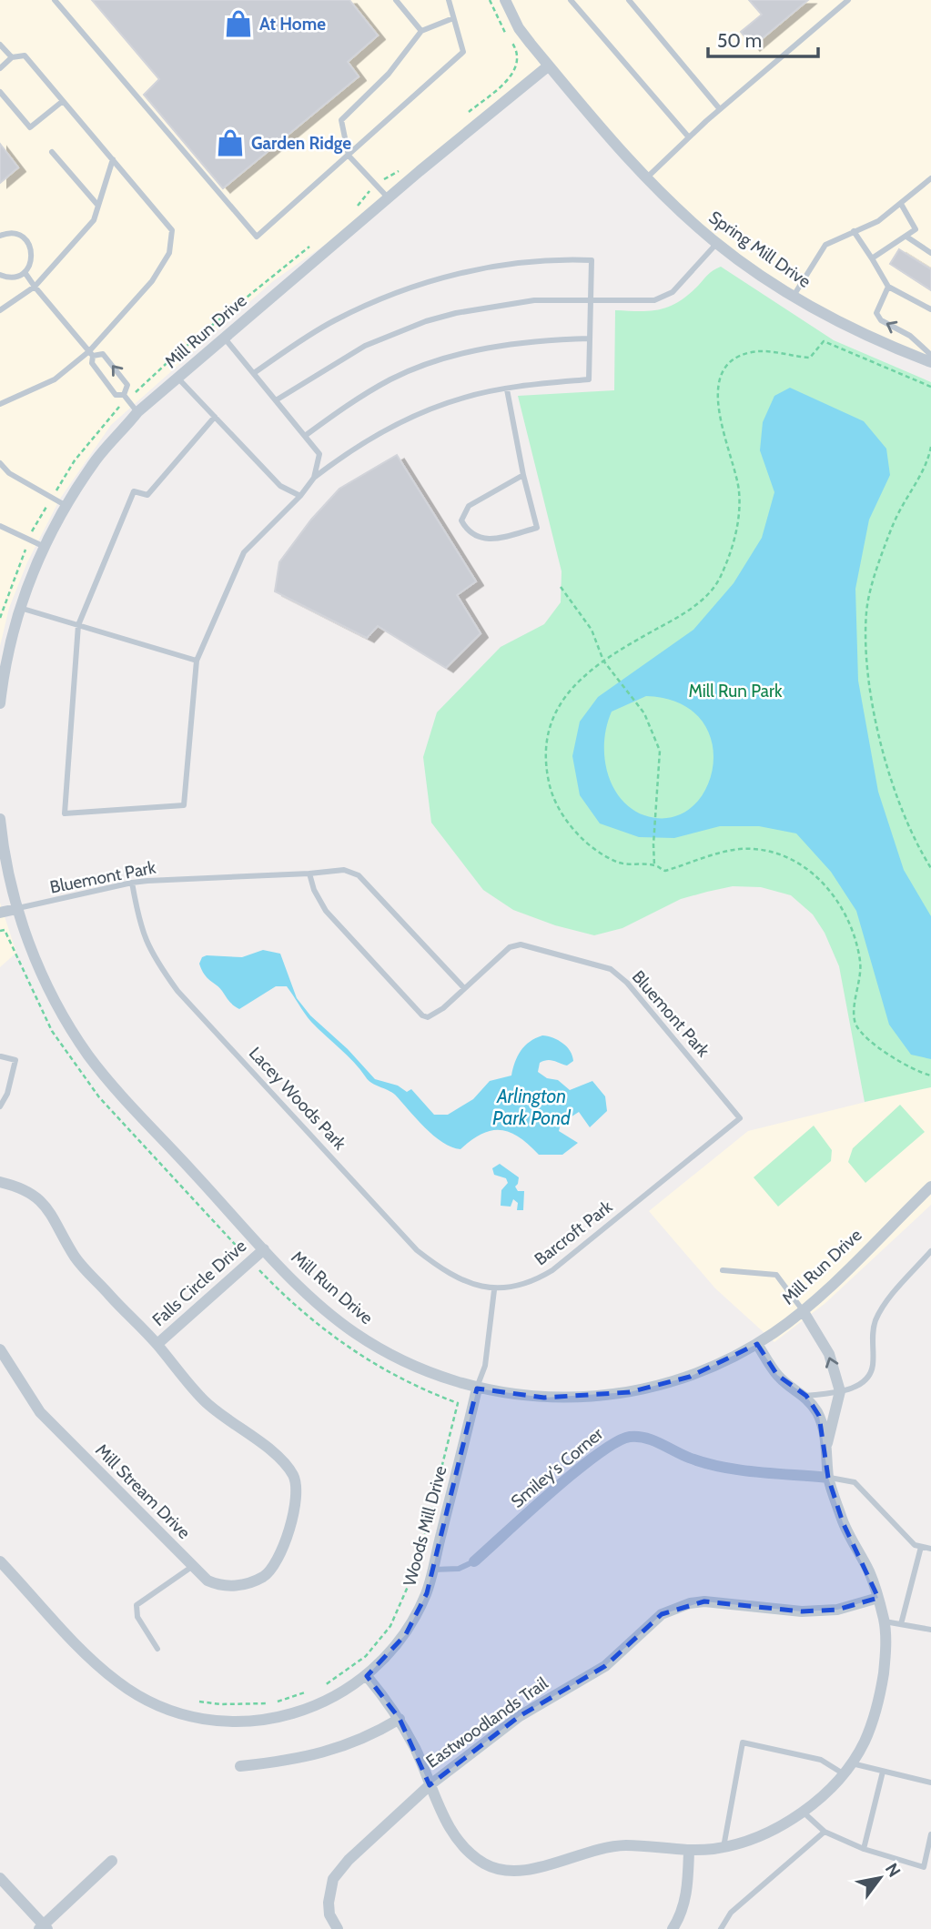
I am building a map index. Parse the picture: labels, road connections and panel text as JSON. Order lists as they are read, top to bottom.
{
  "streets": {
    "street": [
      "Spring Mill Drive",
      "Mill Run Drive",
      "Falls Circle Drive",
      "Smiley's Corner",
      "Mill Stream Drive",
      "Woods Mill Drive",
      "Eastwoodlands Trail"
    ],
    "lane": ["Bluemont Park", "Lacey Woods Park", "Barcroft Park"]
  },
  "crossings": [
    ["Spring Mill Drive", "Mill Run Drive"],
    ["Mill Run Drive", "Bluemont Park"],
    ["Mill Run Drive", "Falls Circle Drive"],
    ["Mill Run Drive", "Woods Mill Drive"],
    ["Bluemont Park", "Lacey Woods Park"],
    ["Bluemont Park", "Barcroft Park"],
    ["Lacey Woods Park", "Barcroft Park"],
    ["Falls Circle Drive", "Mill Stream Drive"],
    ["Smiley's Corner", "Woods Mill Drive"]
  ],
  "water": ["Arlington Park Pond"],
  "parks": ["Mill Run Park"],
  "places": {
    "shop": ["At Home", "Garden Ridge"]
  },
  "scale_bar": "50 m",
  "north": "top right"
}
